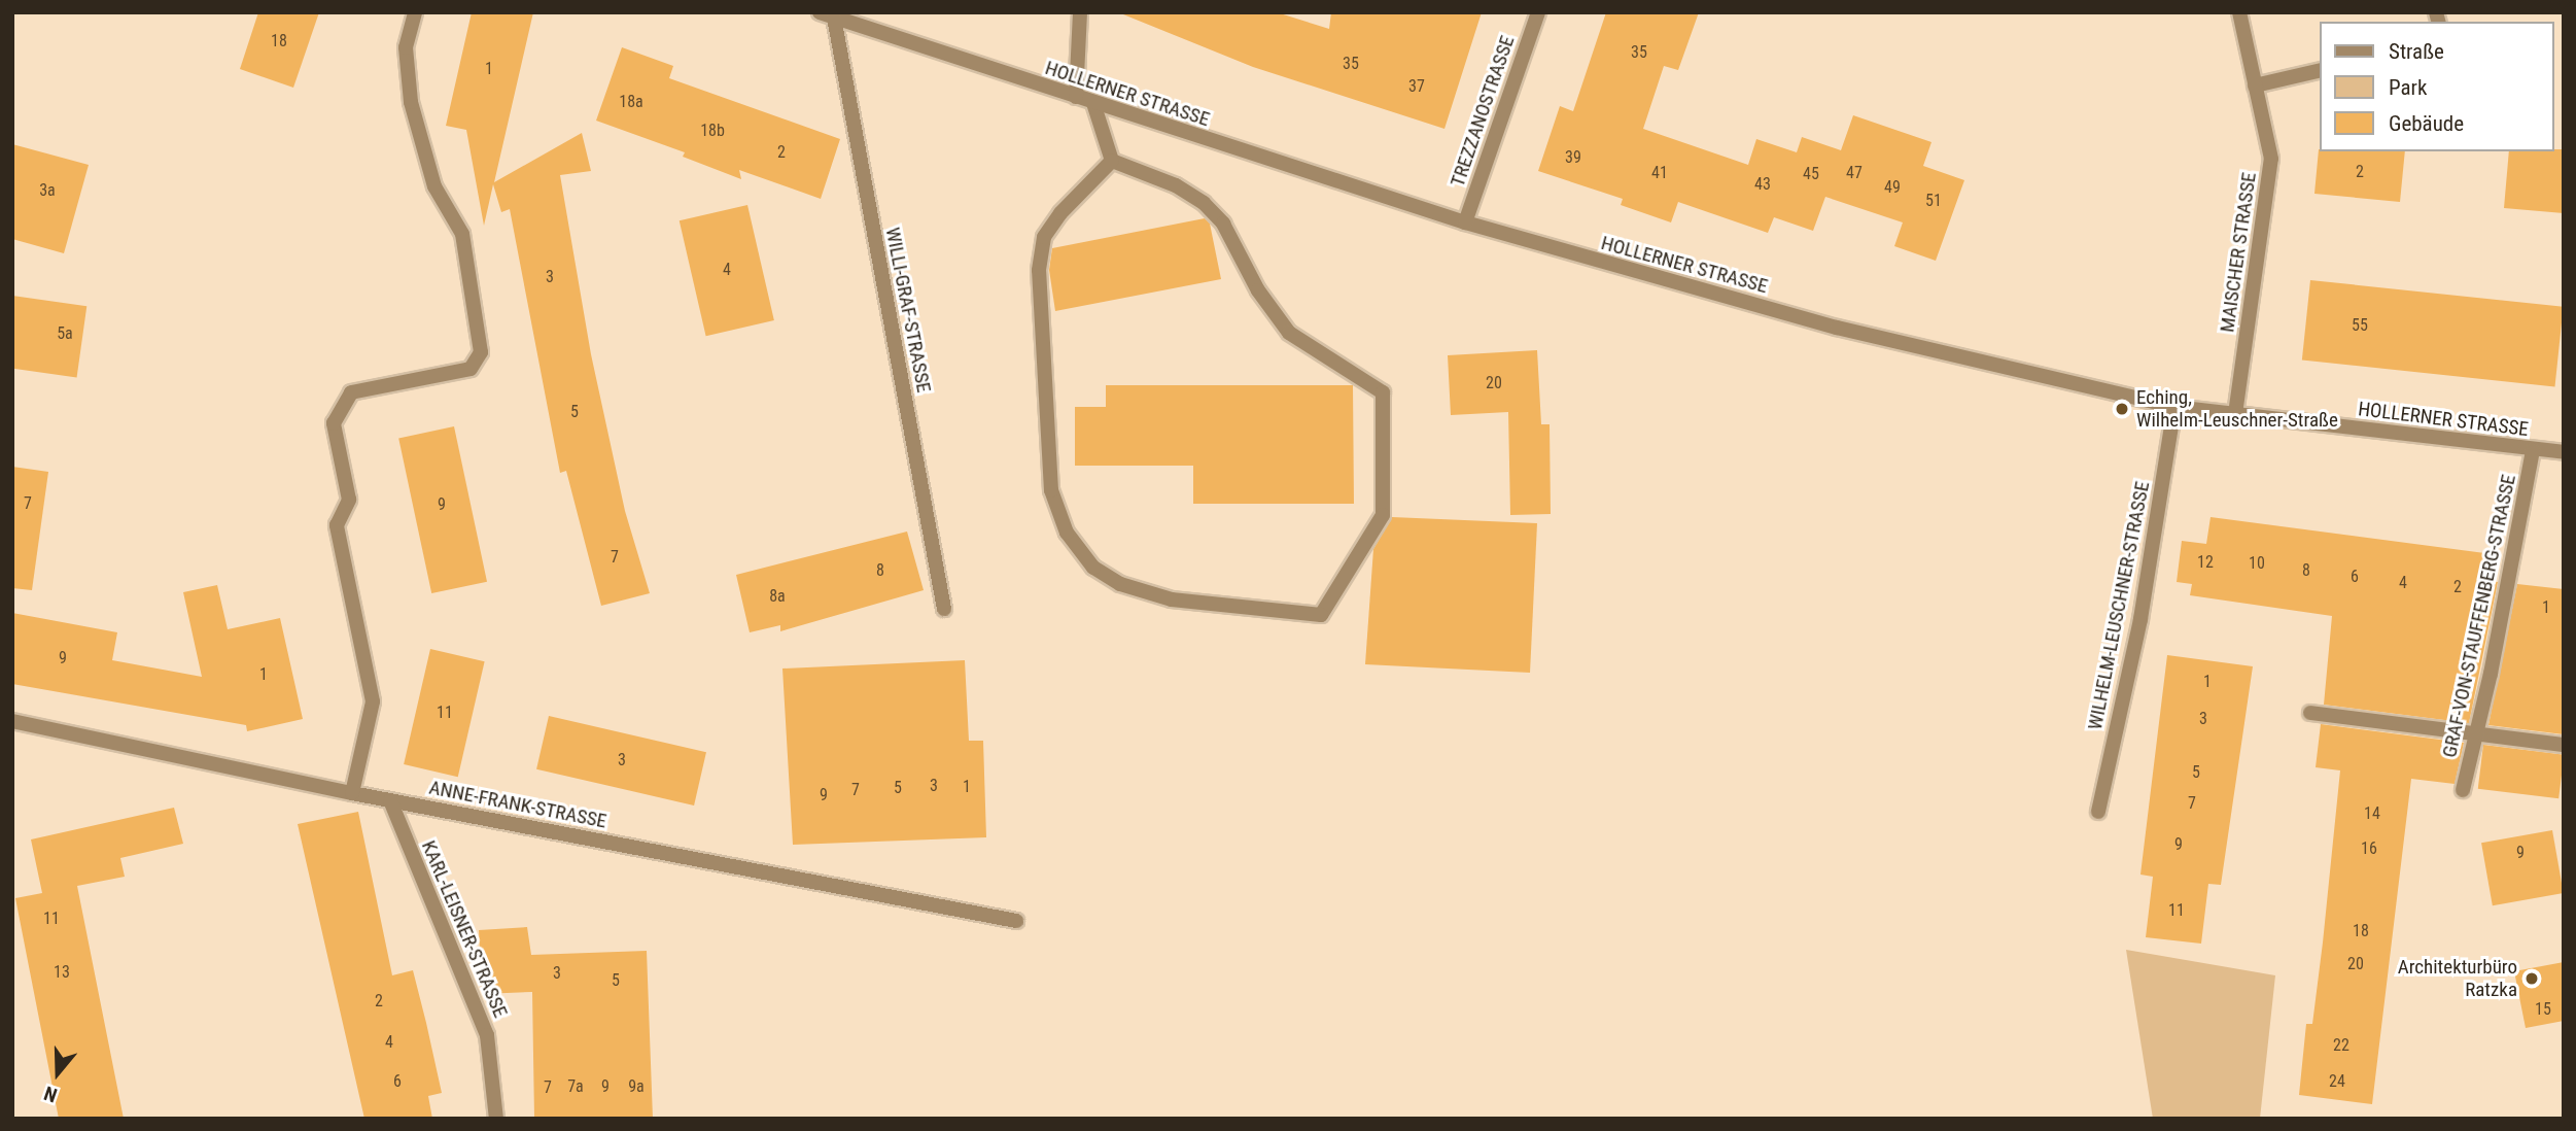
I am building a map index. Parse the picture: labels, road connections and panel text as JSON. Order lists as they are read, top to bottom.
{
  "streets": {
    "street": [
      "HOLLERNER STRASSE",
      "TREZZANOSTRASSE",
      "MAISCHER STRASSE",
      "WILLI-GRAF-STRASSE",
      "WILHELM-LEUSCHNER-STRASSE",
      "GRAF-VON-STAUFFENBERG-STRASSE",
      "ANNE-FRANK-STRASSE",
      "KARL-LEISNER-STRASSE"
    ]
  },
  "crossings": [
    ["HOLLERNER STRASSE", "TREZZANOSTRASSE"],
    ["HOLLERNER STRASSE", "MAISCHER STRASSE"],
    ["HOLLERNER STRASSE", "WILLI-GRAF-STRASSE"],
    ["HOLLERNER STRASSE", "WILHELM-LEUSCHNER-STRASSE"],
    ["HOLLERNER STRASSE", "GRAF-VON-STAUFFENBERG-STRASSE"],
    ["ANNE-FRANK-STRASSE", "KARL-LEISNER-STRASSE"]
  ],
  "places": ["Eching, Wilhelm-Leuschner-Straße", "Architekturbüro Ratzka"],
  "house_numbers": [
    "18",
    "35",
    "35",
    "1",
    "37",
    "18a",
    "18b",
    "2",
    "39",
    "2",
    "41",
    "47",
    "45",
    "43",
    "49",
    "3a",
    "51",
    "4",
    "3",
    "55",
    "5a",
    "20",
    "5",
    "7",
    "9",
    "7",
    "12",
    "10",
    "8",
    "8",
    "6",
    "4",
    "2",
    "8a",
    "1",
    "9",
    "1",
    "1",
    "11",
    "3",
    "3",
    "5",
    "3",
    "1",
    "5",
    "7",
    "9",
    "7",
    "14",
    "9",
    "16",
    "9",
    "11",
    "11",
    "18",
    "20",
    "13",
    "3",
    "5",
    "2",
    "15",
    "4",
    "22",
    "6",
    "24",
    "7a",
    "9",
    "9a",
    "7"
  ],
  "legend": ["Straße", "Park", "Gebäude"],
  "north": "bottom"
}
